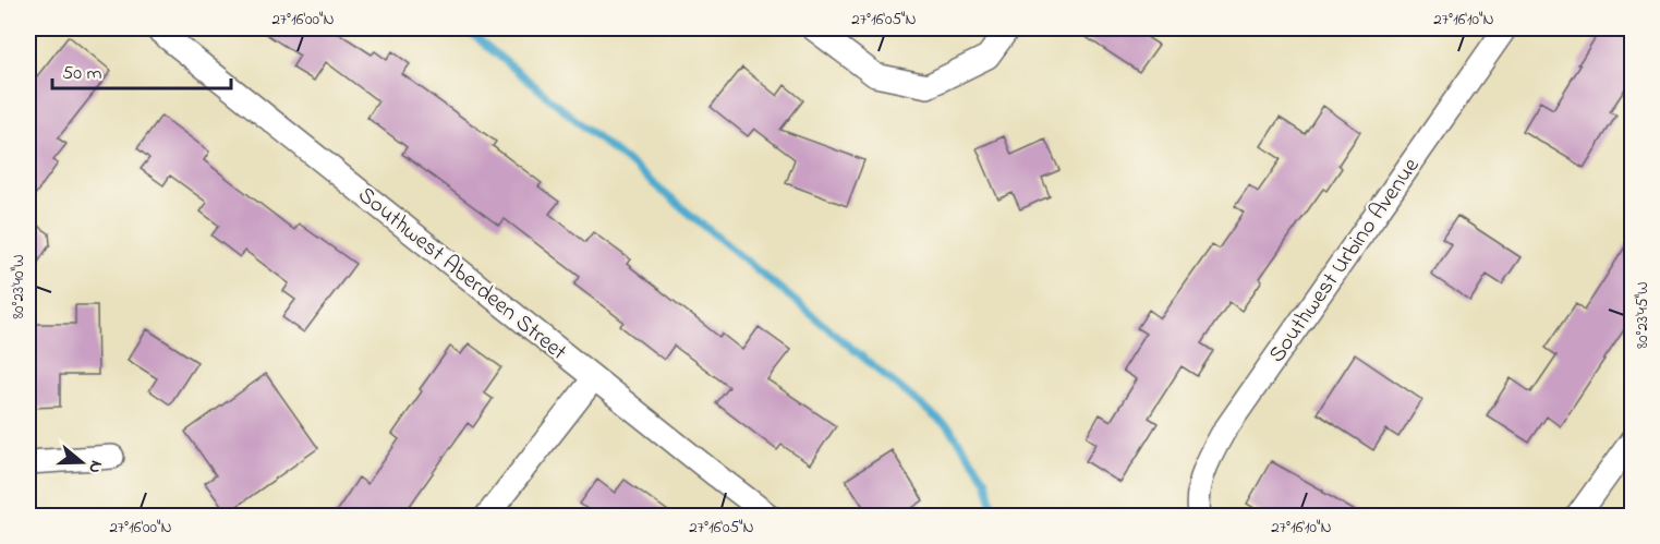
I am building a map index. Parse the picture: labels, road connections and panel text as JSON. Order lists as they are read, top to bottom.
{
  "streets": {
    "street": ["Southwest Urbino Avenue", "Southwest Aberdeen Street"]
  },
  "scale_bar": "50 m",
  "north": "right",
  "coordinates": [
    "27°16'00\"N",
    "27°16'05\"N",
    "27°16'10\"N",
    "80°23'40\"W",
    "80°23'45\"W"
  ]
}
